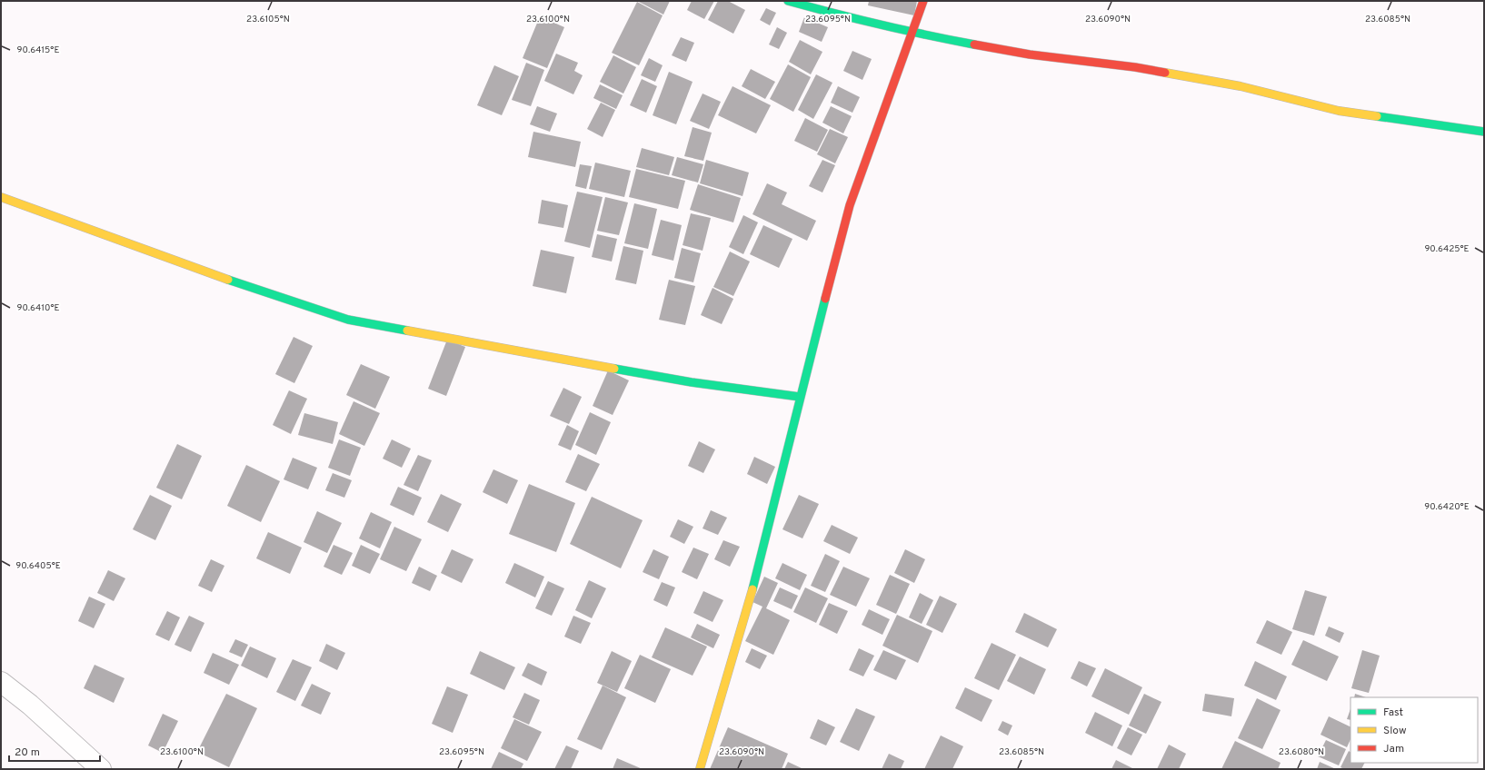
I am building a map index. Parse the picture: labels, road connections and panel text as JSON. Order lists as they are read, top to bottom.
{
  "legend": ["Fast", "Slow", "Jam"],
  "scale_bar": "20 m",
  "coordinates": [
    "23.6105°N",
    "23.6100°N",
    "23.6095°N",
    "23.6090°N",
    "23.6085°N",
    "90.6415°E",
    "90.6425°E",
    "90.6410°E",
    "90.6420°E",
    "90.6405°E",
    "23.6080°N"
  ]
}
